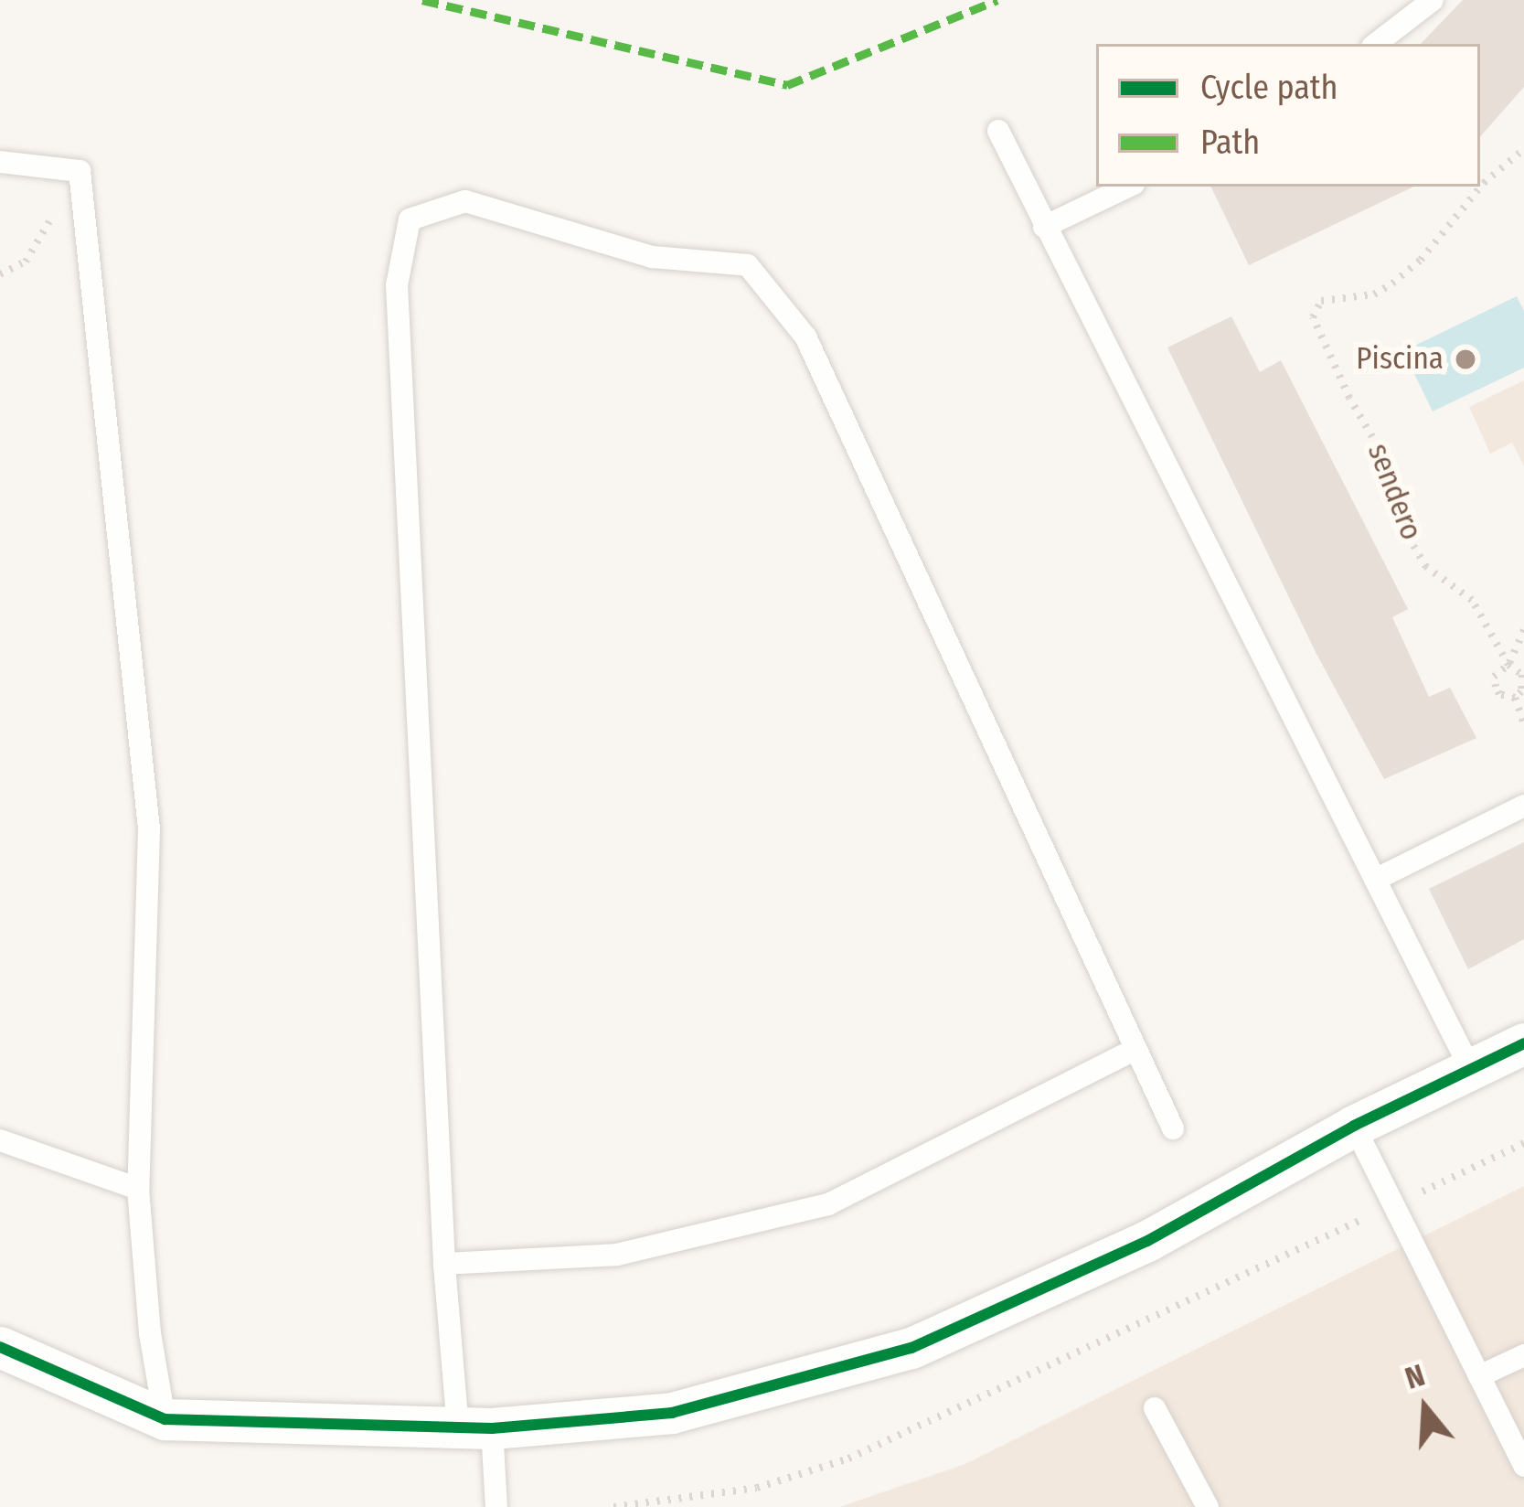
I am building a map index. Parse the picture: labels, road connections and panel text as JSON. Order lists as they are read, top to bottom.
{
  "streets": {
    "path": ["sendero"]
  },
  "places": ["Piscina"],
  "legend": ["Cycle path", "Path"],
  "north": "top"
}
